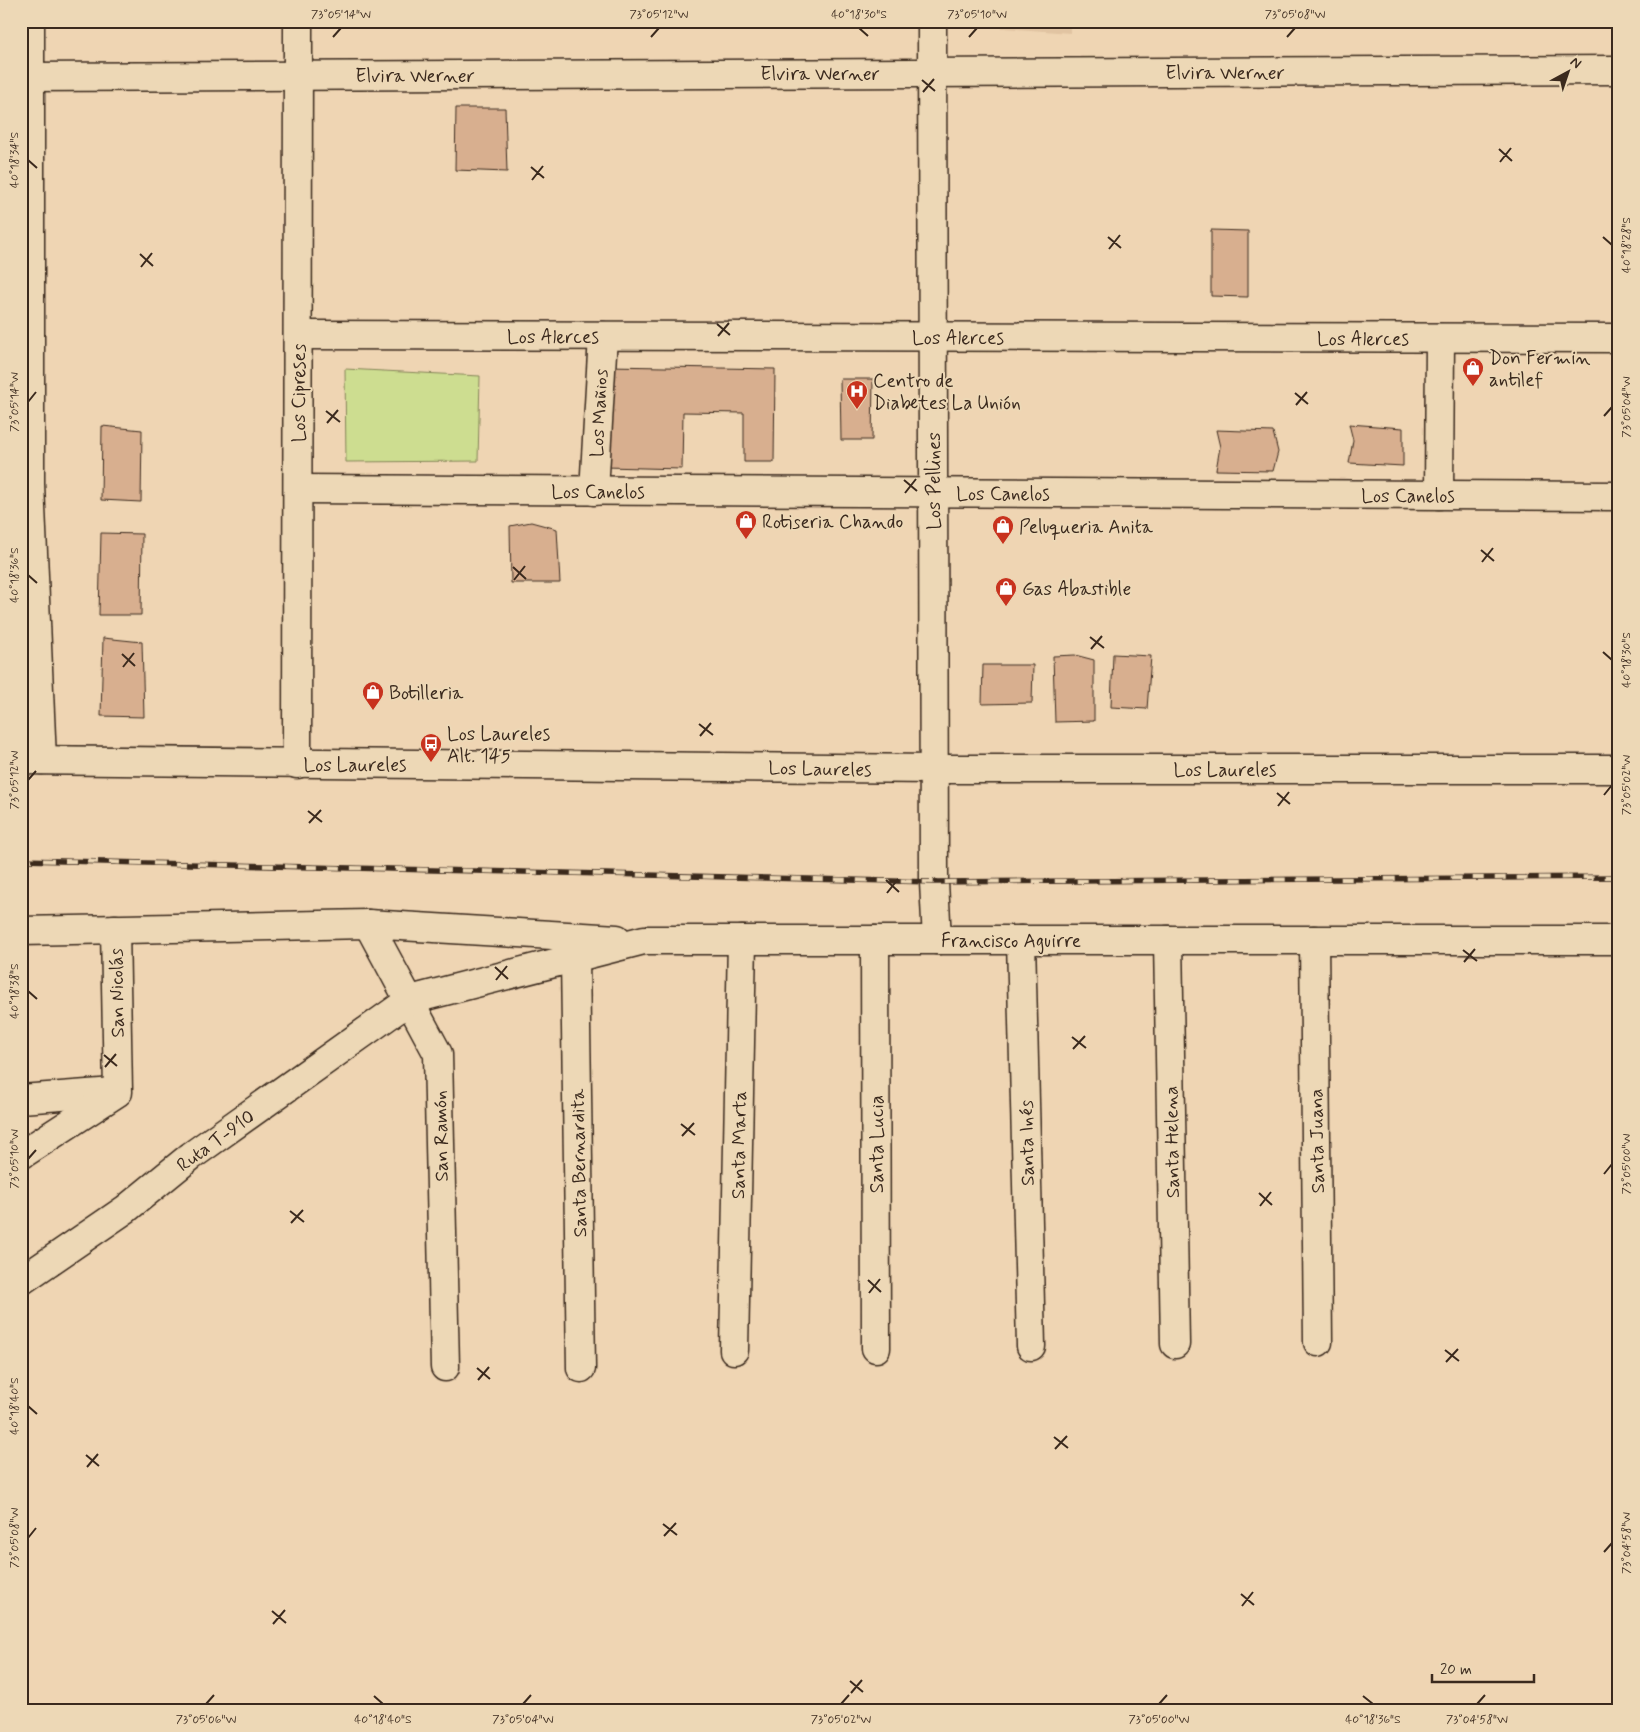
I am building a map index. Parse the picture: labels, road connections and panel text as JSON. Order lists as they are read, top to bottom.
{
  "streets": {
    "street": [
      "Elvira Werner",
      "Los Alerces",
      "Los Cipreses",
      "Los Mañios",
      "Los Pellines",
      "Los Canelos",
      "Los Laureles",
      "Francisco Aguirre",
      "San Nicolás",
      "San Ramón",
      "Ruta T-910",
      "Santa Juana",
      "Santa Helena",
      "Santa Inés",
      "Santa Lucia",
      "Santa Marta",
      "Santa Bernardita"
    ]
  },
  "crossings": [
    ["Elvira Werner", "Los Cipreses"],
    ["Elvira Werner", "Los Pellines"],
    ["Los Alerces", "Los Cipreses"],
    ["Los Alerces", "Los Mañios"],
    ["Los Alerces", "Los Pellines"],
    ["Los Cipreses", "Los Canelos"],
    ["Los Cipreses", "Los Laureles"],
    ["Los Mañios", "Los Canelos"],
    ["Los Pellines", "Los Canelos"],
    ["Los Pellines", "Los Laureles"],
    ["Los Pellines", "Francisco Aguirre"],
    ["Francisco Aguirre", "San Ramón"],
    ["Francisco Aguirre", "Ruta T-910"],
    ["Francisco Aguirre", "Santa Juana"],
    ["Francisco Aguirre", "Santa Helena"],
    ["Francisco Aguirre", "Santa Inés"],
    ["Francisco Aguirre", "Santa Lucia"],
    ["Francisco Aguirre", "Santa Marta"],
    ["Francisco Aguirre", "Santa Bernardita"],
    ["San Ramón", "Ruta T-910"]
  ],
  "places": {
    "shop": [
      "Don Fermin antilef",
      "Rotiseria Chando",
      "Peluqueria Anita",
      "Gas Abastible",
      "Botilleria"
    ],
    "hospital": ["Centro de Diabetes La Unión"],
    "bus stop": ["Los Laureles Alt. 145"]
  },
  "scale_bar": "20 m",
  "north": "top right",
  "coordinates": [
    "73°05'14\"W",
    "73°05'12\"W",
    "40°18'30\"S",
    "73°05'10\"W",
    "73°05'08\"W",
    "40°18'34\"S",
    "40°18'28\"S",
    "73°05'04\"W",
    "40°18'36\"S",
    "73°05'02\"W",
    "40°18'38\"S",
    "73°05'00\"W",
    "40°18'40\"S",
    "73°04'58\"W",
    "73°05'06\"W"
  ]
}
